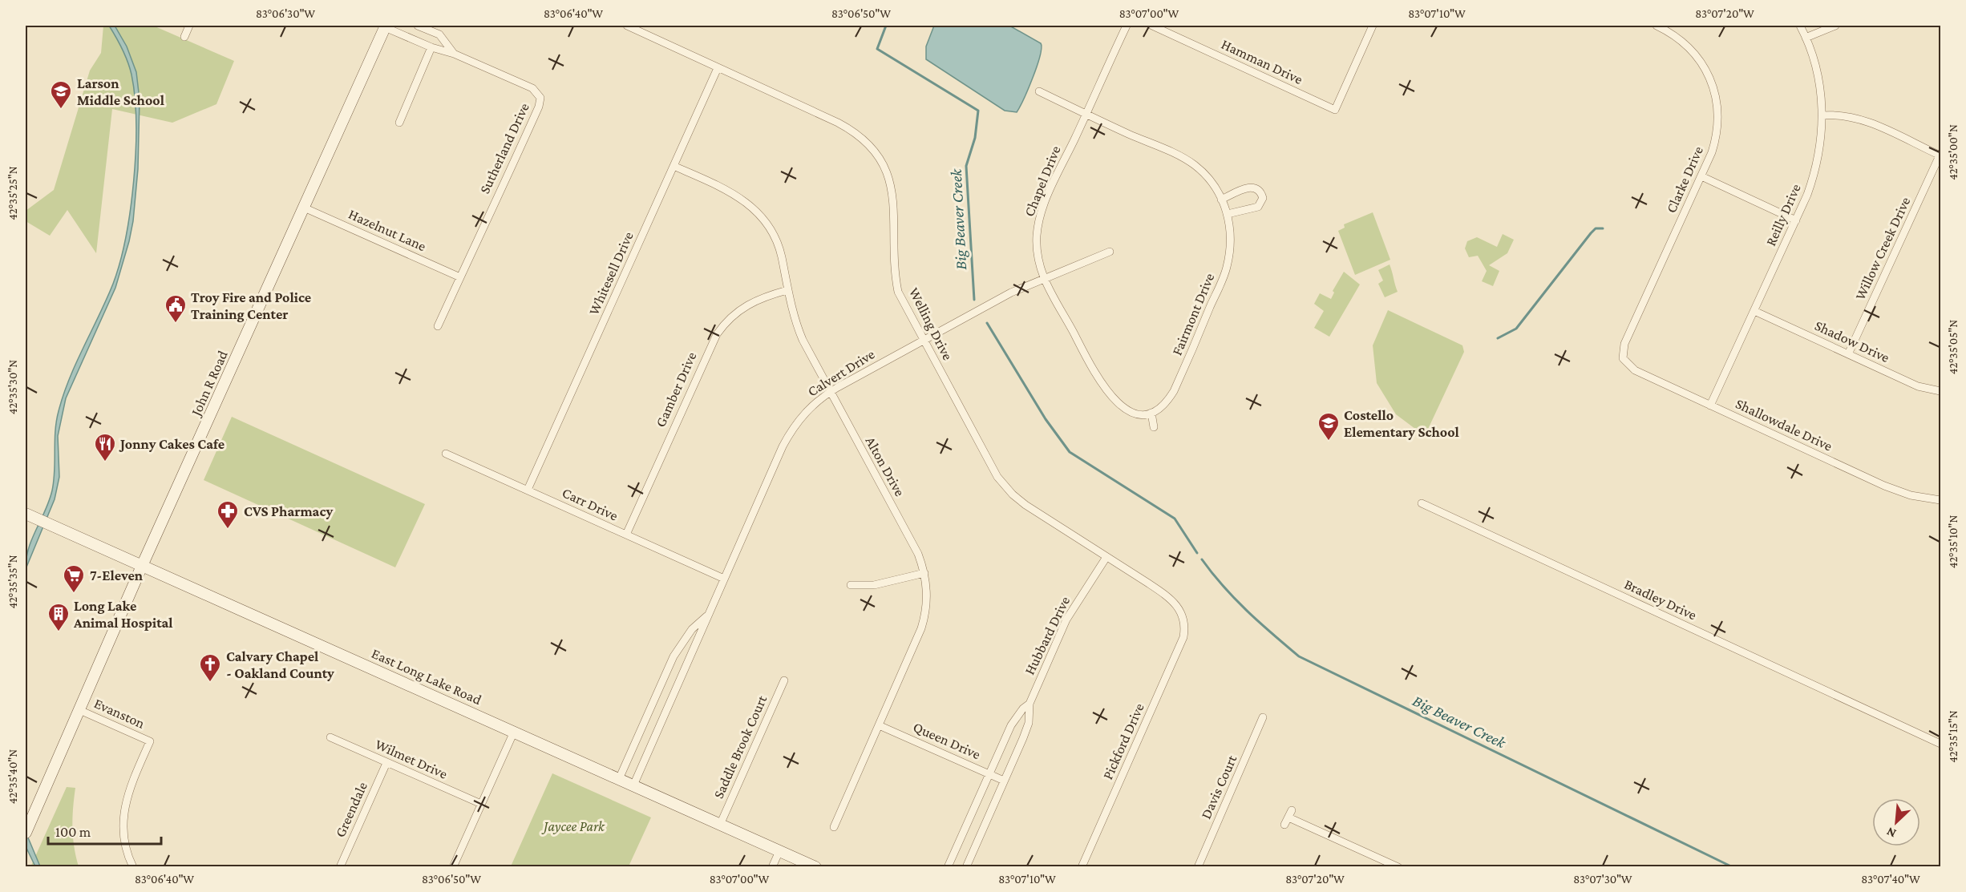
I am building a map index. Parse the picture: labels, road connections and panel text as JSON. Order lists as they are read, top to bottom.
{
  "streets": {
    "main road": ["John R Road", "East Long Lake Road"],
    "street": [
      "Hamman Drive",
      "Sutherland Drive",
      "Clarke Drive",
      "Chapel Drive",
      "Reilly Drive",
      "Hazelnut Lane",
      "Willow Creek Drive",
      "Whitesell Drive",
      "Fairmont Drive",
      "Welling Drive",
      "Shadow Drive",
      "Calvert Drive",
      "Gamber Drive",
      "Shallowdale Drive",
      "Alton Drive",
      "Carr Drive",
      "Bradley Drive",
      "Hubbard Drive",
      "Evanston",
      "Queen Drive",
      "Pickford Drive",
      "Saddle Brook Court",
      "Wilmet Drive",
      "Davis Court",
      "Greendale"
    ]
  },
  "crossings": [
    ["Sutherland Drive", "Hazelnut Lane"],
    ["Sutherland Drive", "John R Road"],
    ["Clarke Drive", "Shallowdale Drive"],
    ["Chapel Drive", "Fairmont Drive"],
    ["Chapel Drive", "Calvert Drive"],
    ["Reilly Drive", "Shadow Drive"],
    ["Reilly Drive", "Shallowdale Drive"],
    ["Hazelnut Lane", "John R Road"],
    ["Willow Creek Drive", "Shadow Drive"],
    ["Whitesell Drive", "Welling Drive"],
    ["Whitesell Drive", "Alton Drive"],
    ["Whitesell Drive", "Carr Drive"],
    ["Welling Drive", "Calvert Drive"],
    ["Welling Drive", "Hubbard Drive"],
    ["Welling Drive", "Pickford Drive"],
    ["Calvert Drive", "Alton Drive"],
    ["Calvert Drive", "Carr Drive"],
    ["Calvert Drive", "East Long Lake Road"],
    ["John R Road", "East Long Lake Road"],
    ["John R Road", "Evanston"],
    ["Gamber Drive", "Alton Drive"],
    ["Gamber Drive", "Carr Drive"],
    ["Alton Drive", "Queen Drive"],
    ["Hubbard Drive", "Queen Drive"],
    ["East Long Lake Road", "Saddle Brook Court"],
    ["Wilmet Drive", "Greendale"]
  ],
  "water": ["Big Beaver Creek"],
  "parks": ["Jaycee Park"],
  "places": {
    "school or university": ["Larson Middle School", "Costello Elementary School"],
    "public building": ["Troy Fire and Police Training Center"],
    "restaurant": ["Jonny Cakes Cafe"],
    "pharmacy": ["CVS Pharmacy"],
    "supermarket": ["7-Eleven"],
    "building": ["Long Lake Animal Hospital"],
    "church": ["Calvary Chapel - Oakland County"]
  },
  "scale_bar": "100 m",
  "north": "bottom left",
  "coordinates": [
    "83°06'30\"W",
    "83°06'40\"W",
    "83°06'50\"W",
    "83°07'00\"W",
    "83°07'10\"W",
    "83°07'20\"W",
    "42°35'00\"N",
    "42°35'25\"N",
    "42°35'05\"N",
    "42°35'30\"N",
    "42°35'10\"N",
    "42°35'35\"N",
    "42°35'15\"N",
    "42°35'40\"N",
    "83°07'30\"W",
    "83°07'40\"W"
  ]
}
